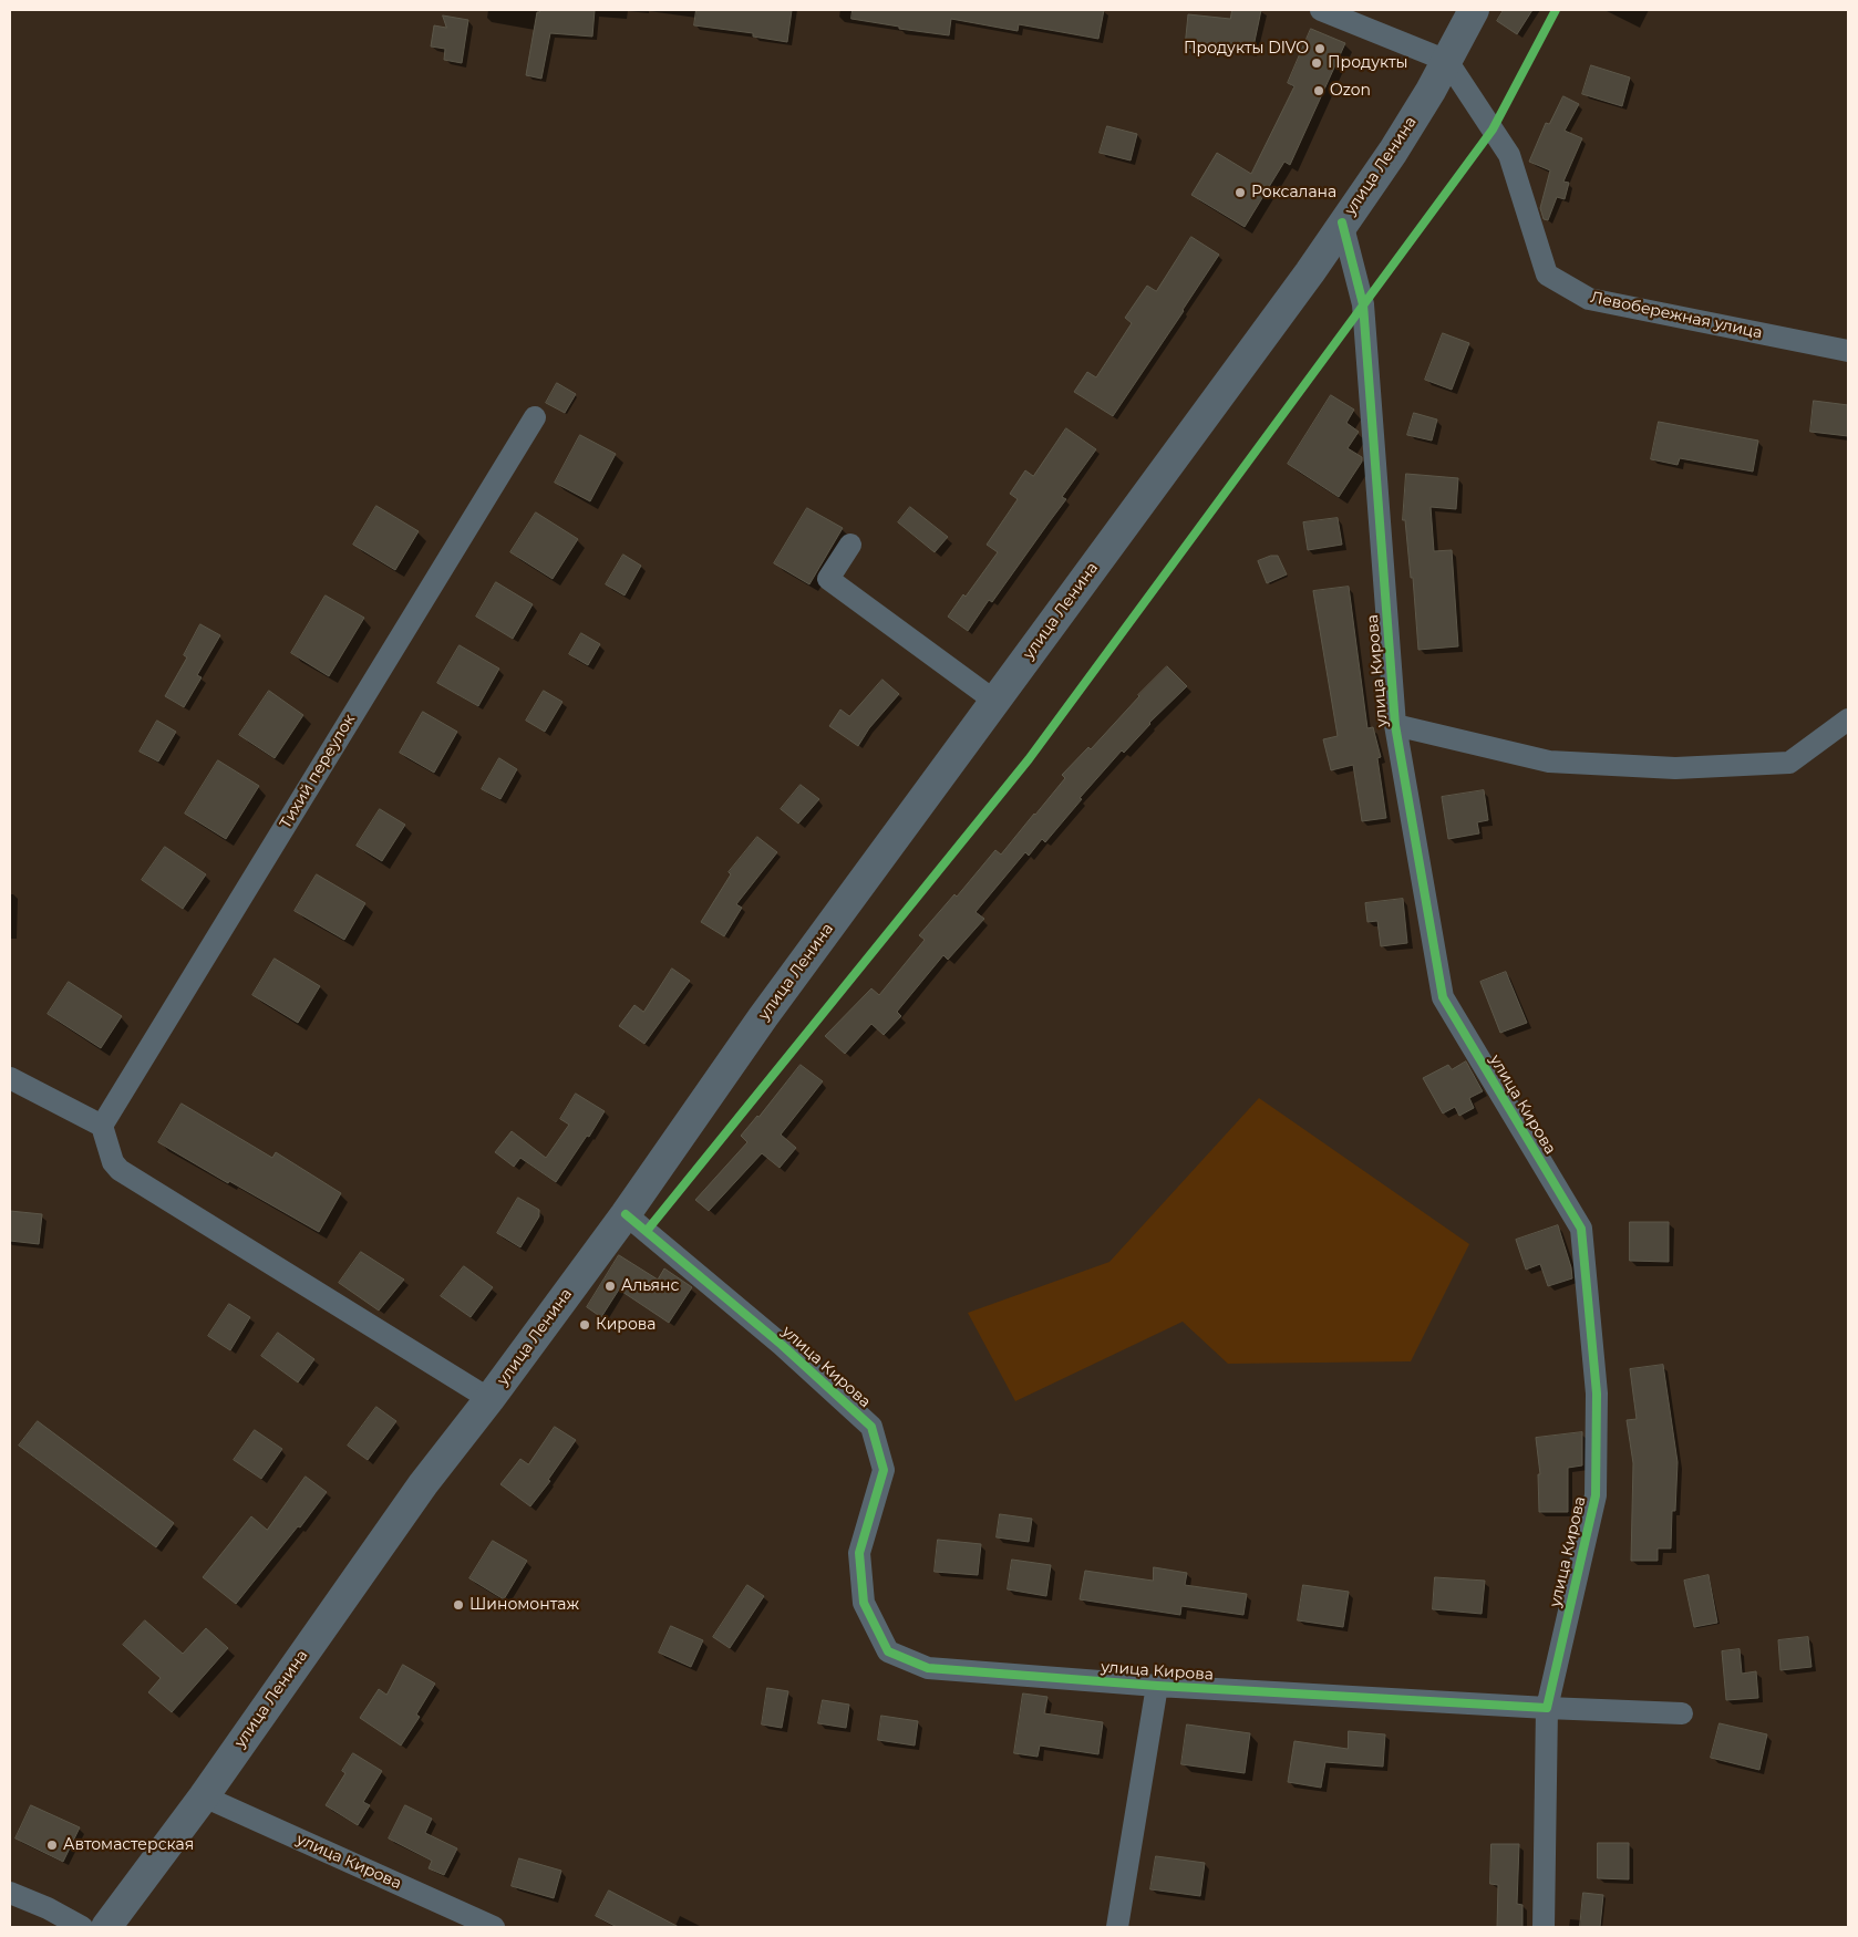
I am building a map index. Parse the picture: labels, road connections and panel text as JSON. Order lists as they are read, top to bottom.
{
  "streets": {
    "main road": ["улица Ленина"],
    "street": ["Левобережная улица", "улица Кирова", "Тихий переулок"]
  },
  "crossings": [
    ["улица Ленина", "Левобережная улица"],
    ["улица Ленина", "улица Кирова"]
  ],
  "places": [
    "Продукты DIVO",
    "Продукты",
    "Ozon",
    "Роксалана",
    "Альянс",
    "Кирова",
    "Шиномонтаж",
    "Автомастерская"
  ]
}
